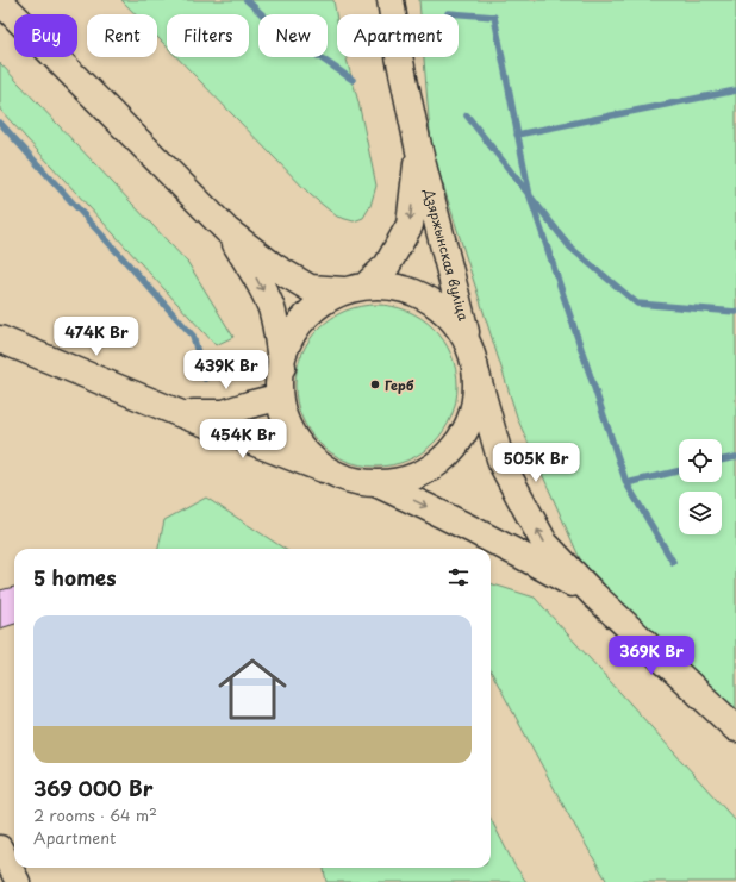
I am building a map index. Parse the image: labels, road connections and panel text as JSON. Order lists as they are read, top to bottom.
{
  "streets": {
    "main road": ["Дзяржынская вуліца"]
  },
  "places": ["Герб"],
  "page": {
    "chip": [
      "Buy",
      "Rent",
      "Filters",
      "New",
      "Apartment"
    ],
    "price": [
      "474K Br",
      "439K Br",
      "454K Br",
      "505K Br",
      "369K Br"
    ],
    "heading": "5 homes",
    "list": [
      {
        "name": "369 000 Br",
        "note": "2 rooms · 64 m² · Apartment"
      }
    ]
  }
}
